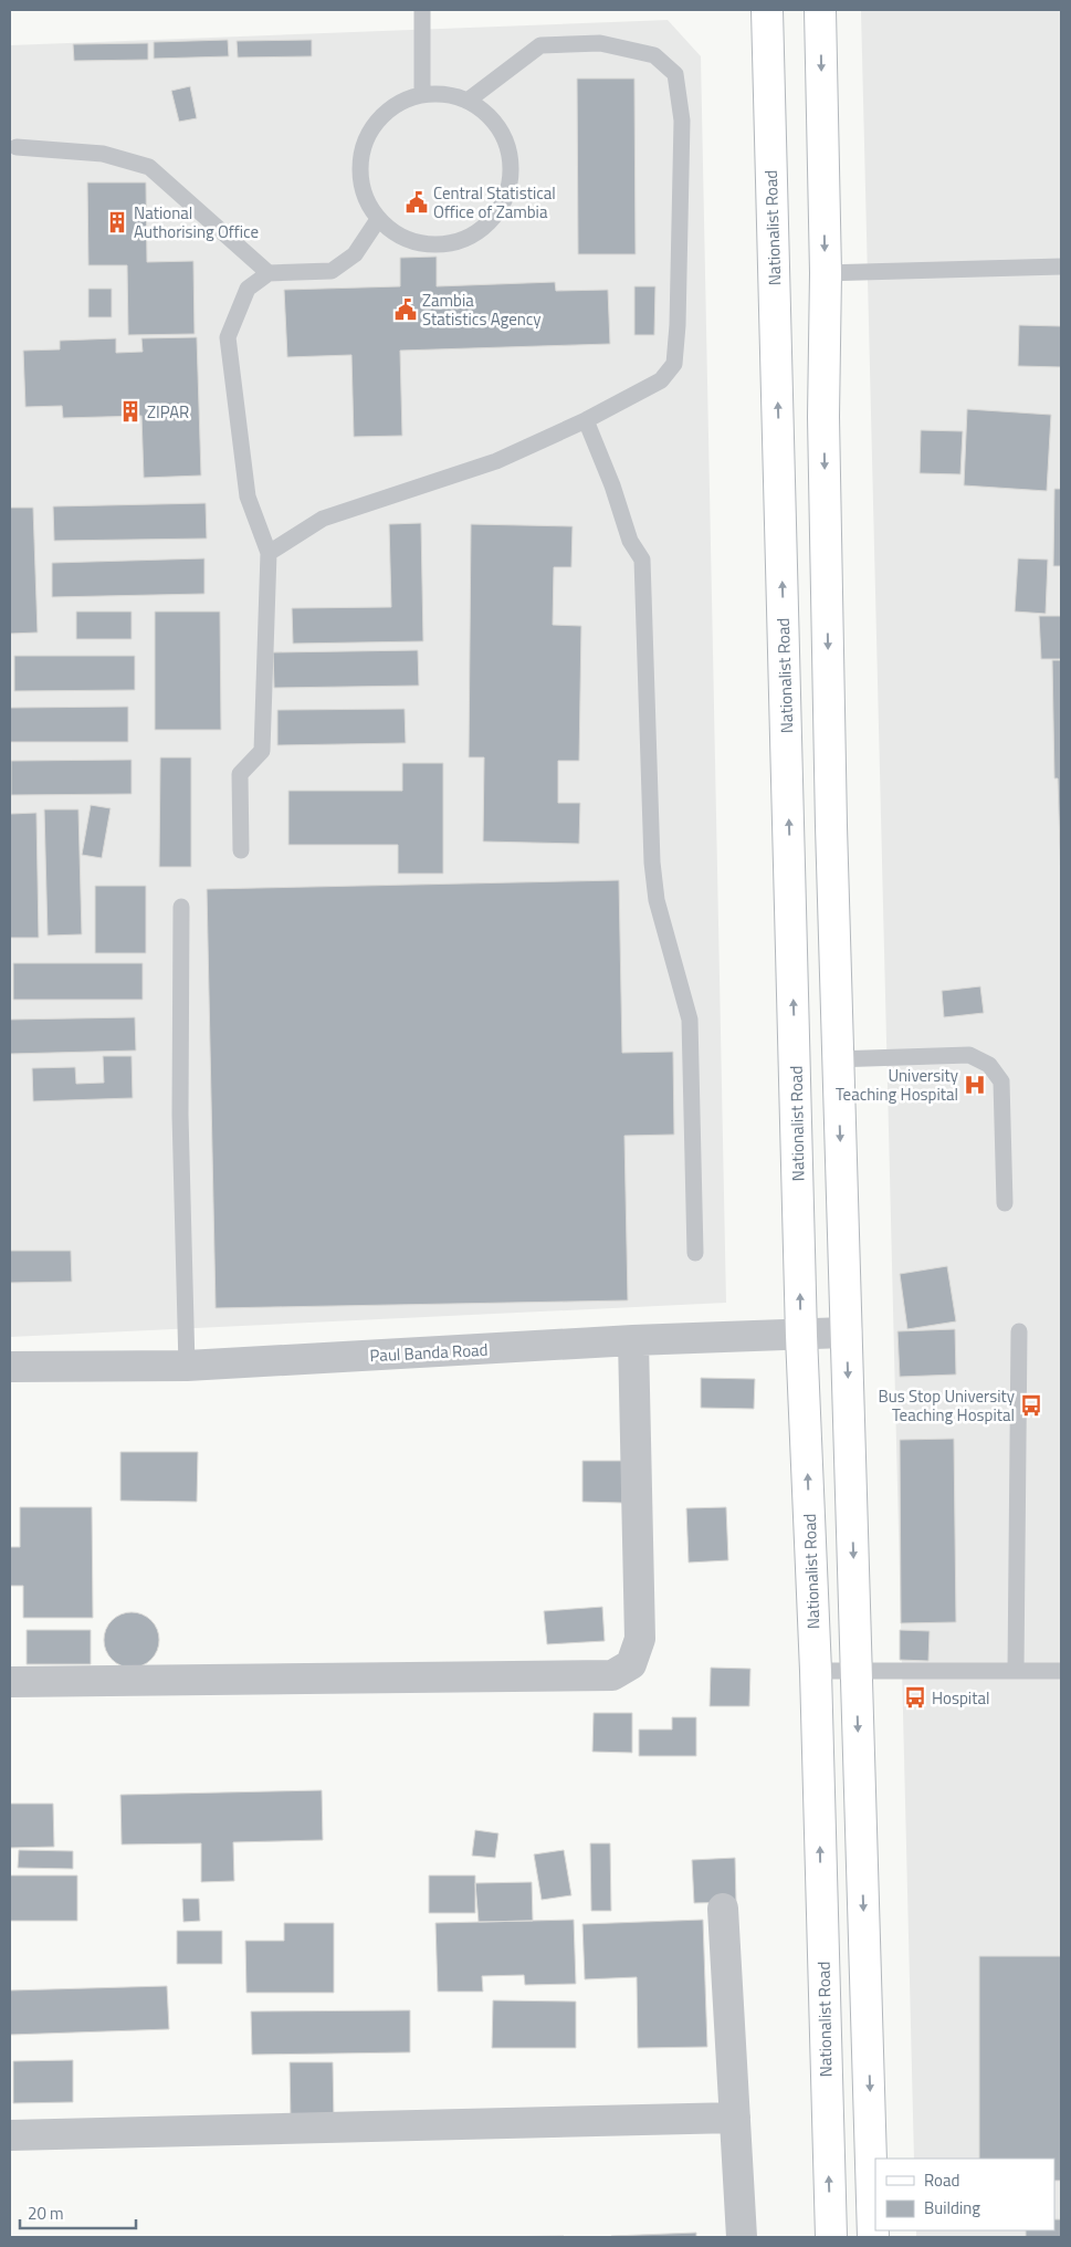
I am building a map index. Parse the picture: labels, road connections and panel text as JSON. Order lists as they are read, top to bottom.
{
  "streets": {
    "main road": ["Nationalist Road"],
    "street": ["Paul Banda Road"]
  },
  "crossings": [
    ["Nationalist Road", "Paul Banda Road"]
  ],
  "places": {
    "public building": ["Central Statistical Office of Zambia", "Zambia Statistics Agency"],
    "building": ["National Authorising Office", "ZIPAR"],
    "hospital": ["University Teaching Hospital"],
    "bus stop": ["Bus Stop University Teaching Hospital", "Hospital"]
  },
  "legend": ["Road", "Building"],
  "scale_bar": "20 m"
}
